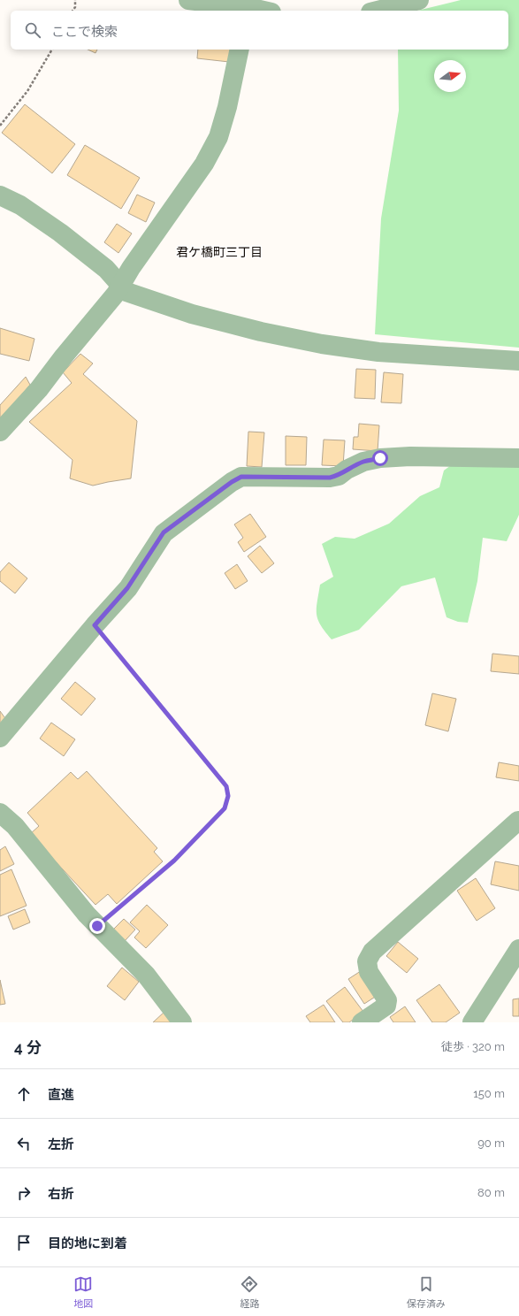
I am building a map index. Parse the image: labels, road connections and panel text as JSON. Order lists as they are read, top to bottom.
{
  "districts": ["君ケ橋町三丁目"],
  "north": "right",
  "page": {
    "search": "ここで検索",
    "heading": ["4 分", "徒歩 · 320 m"],
    "list": [
      ["直進", "150 m"],
      ["左折", "90 m"],
      ["右折", "80 m"],
      "目的地に到着"
    ],
    "nav": ["地図", "経路", "保存済み"]
  }
}
